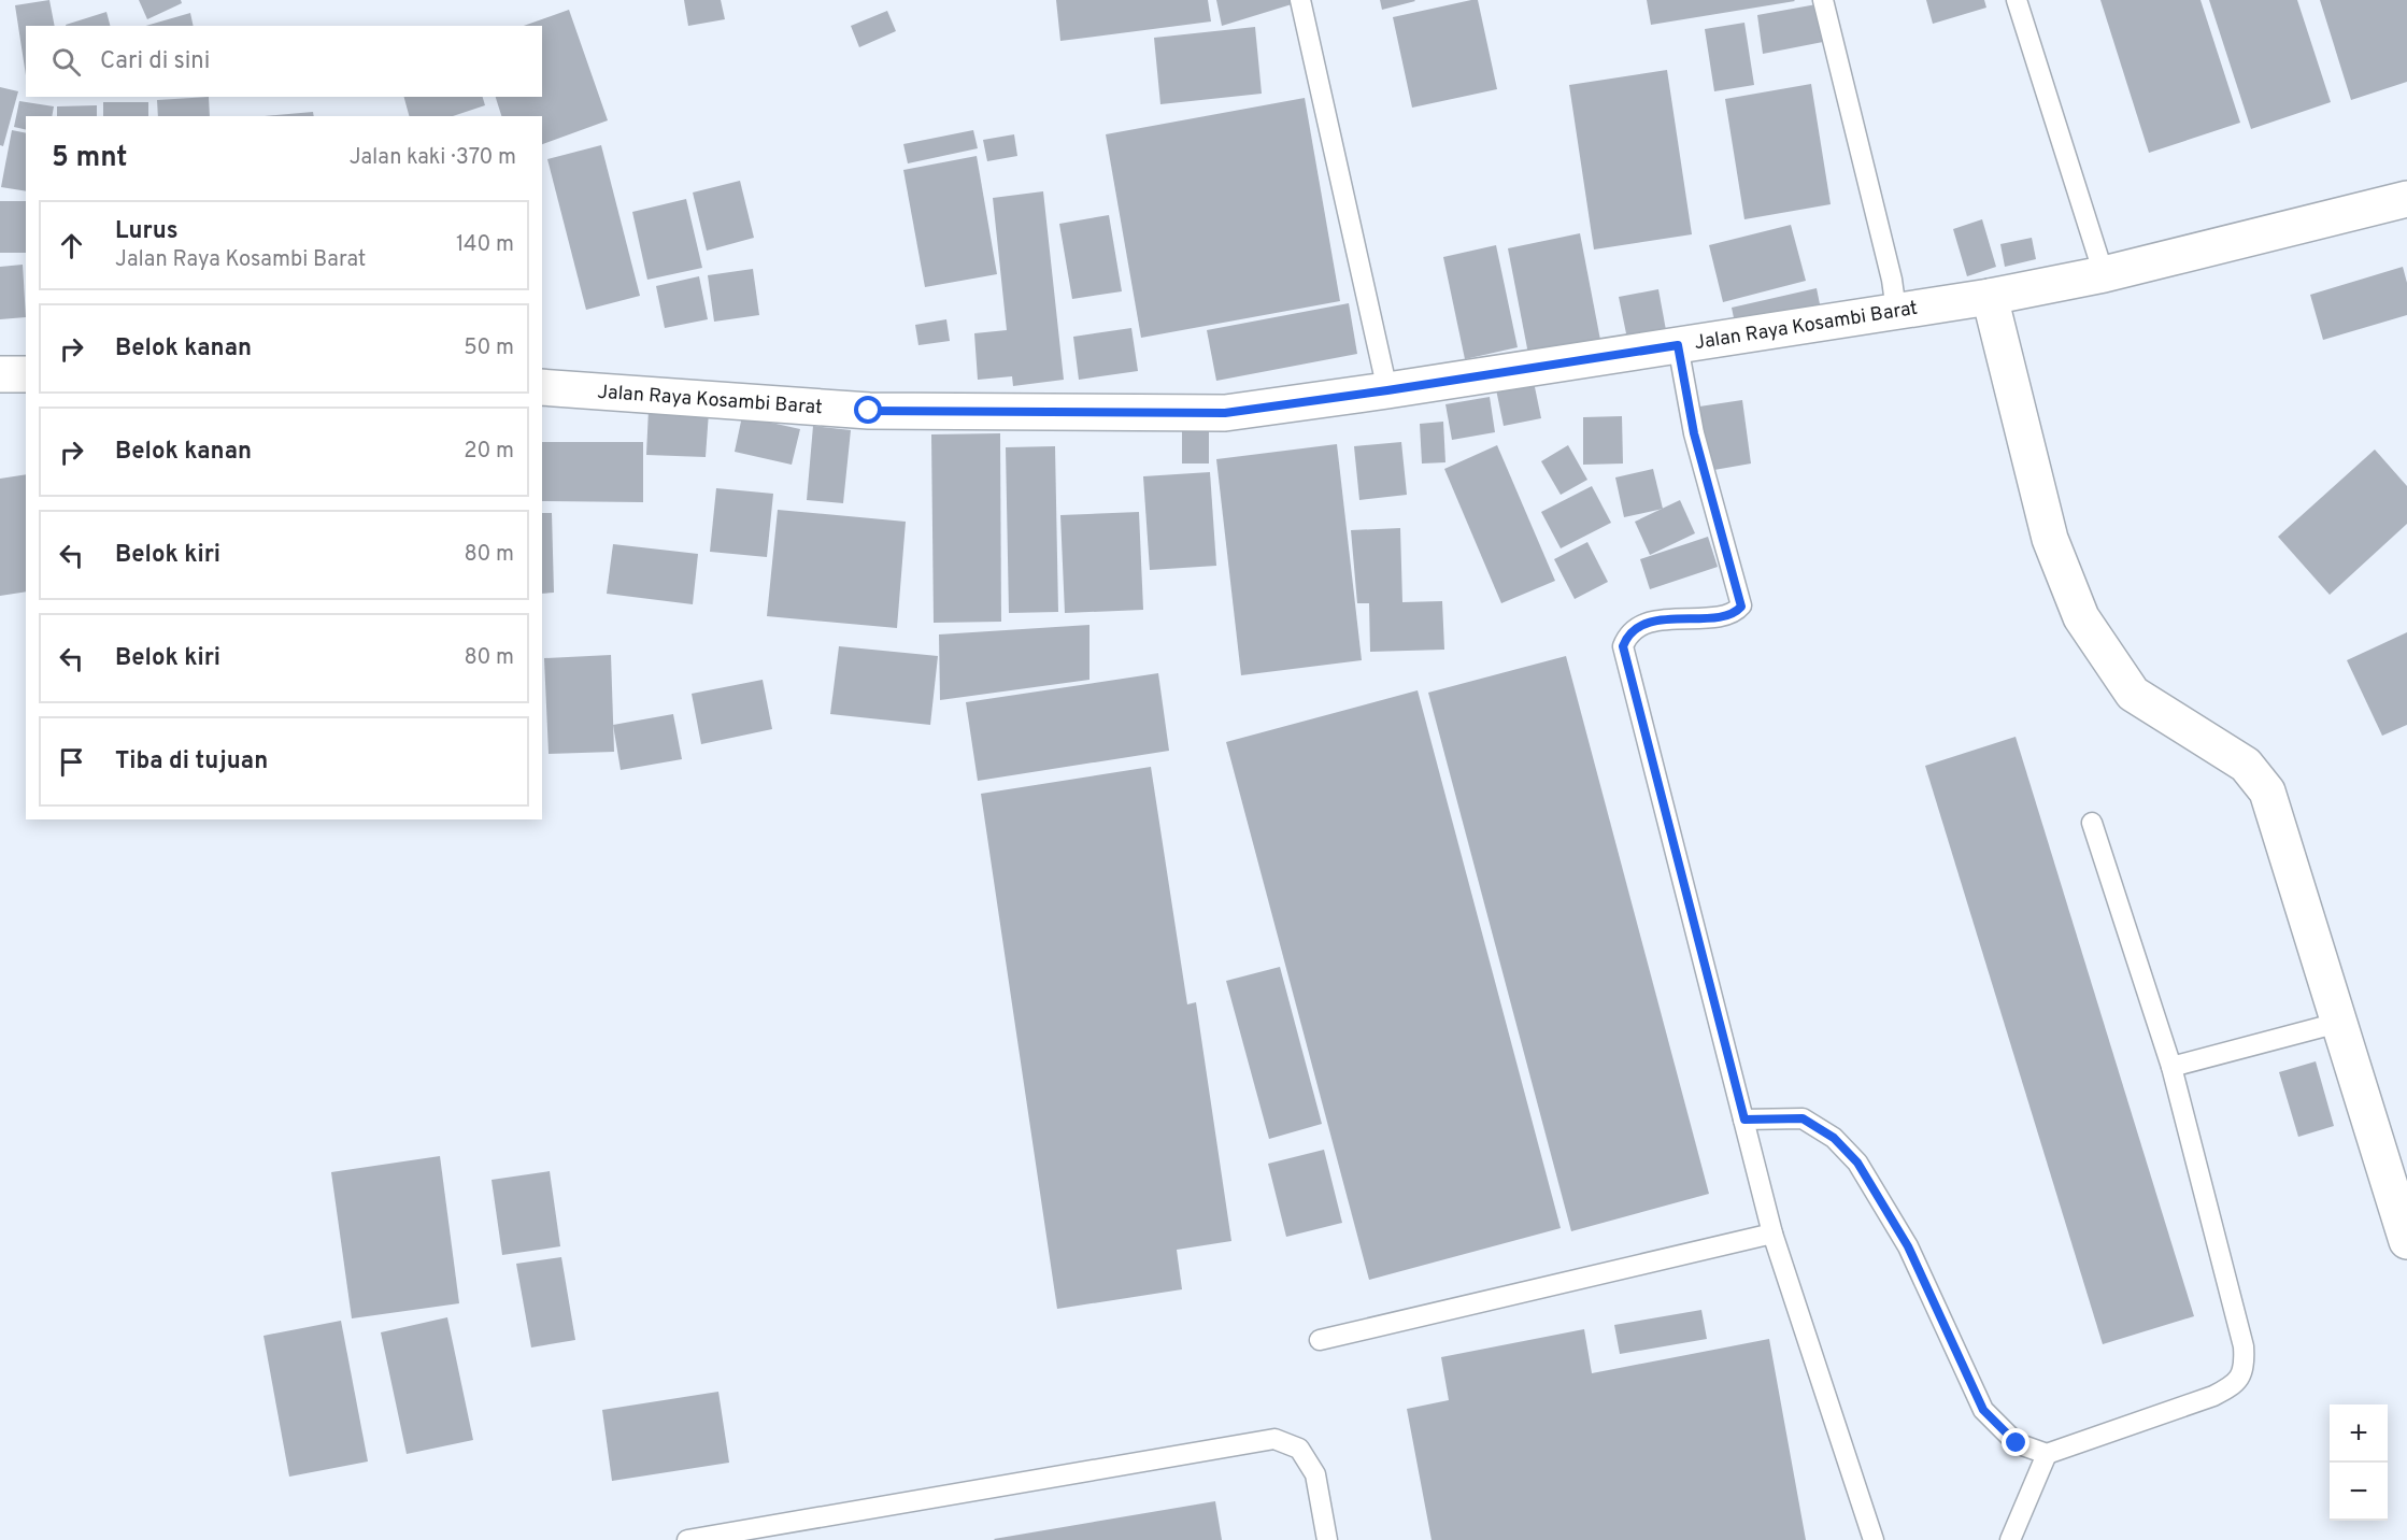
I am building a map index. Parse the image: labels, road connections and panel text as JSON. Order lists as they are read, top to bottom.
{
  "streets": {
    "main road": ["Jalan Raya Kosambi Barat"]
  },
  "page": {
    "search": "Cari di sini",
    "heading": ["5 mnt", "Jalan kaki · 370 m"],
    "list": [
      ["Lurus", "Jalan Raya Kosambi Barat", "140 m"],
      ["Belok kanan", "50 m"],
      ["Belok kanan", "20 m"],
      ["Belok kiri", "80 m"],
      ["Belok kiri", "80 m"],
      "Tiba di tujuan"
    ],
    "map_buttons": ["+", "−"]
  }
}
